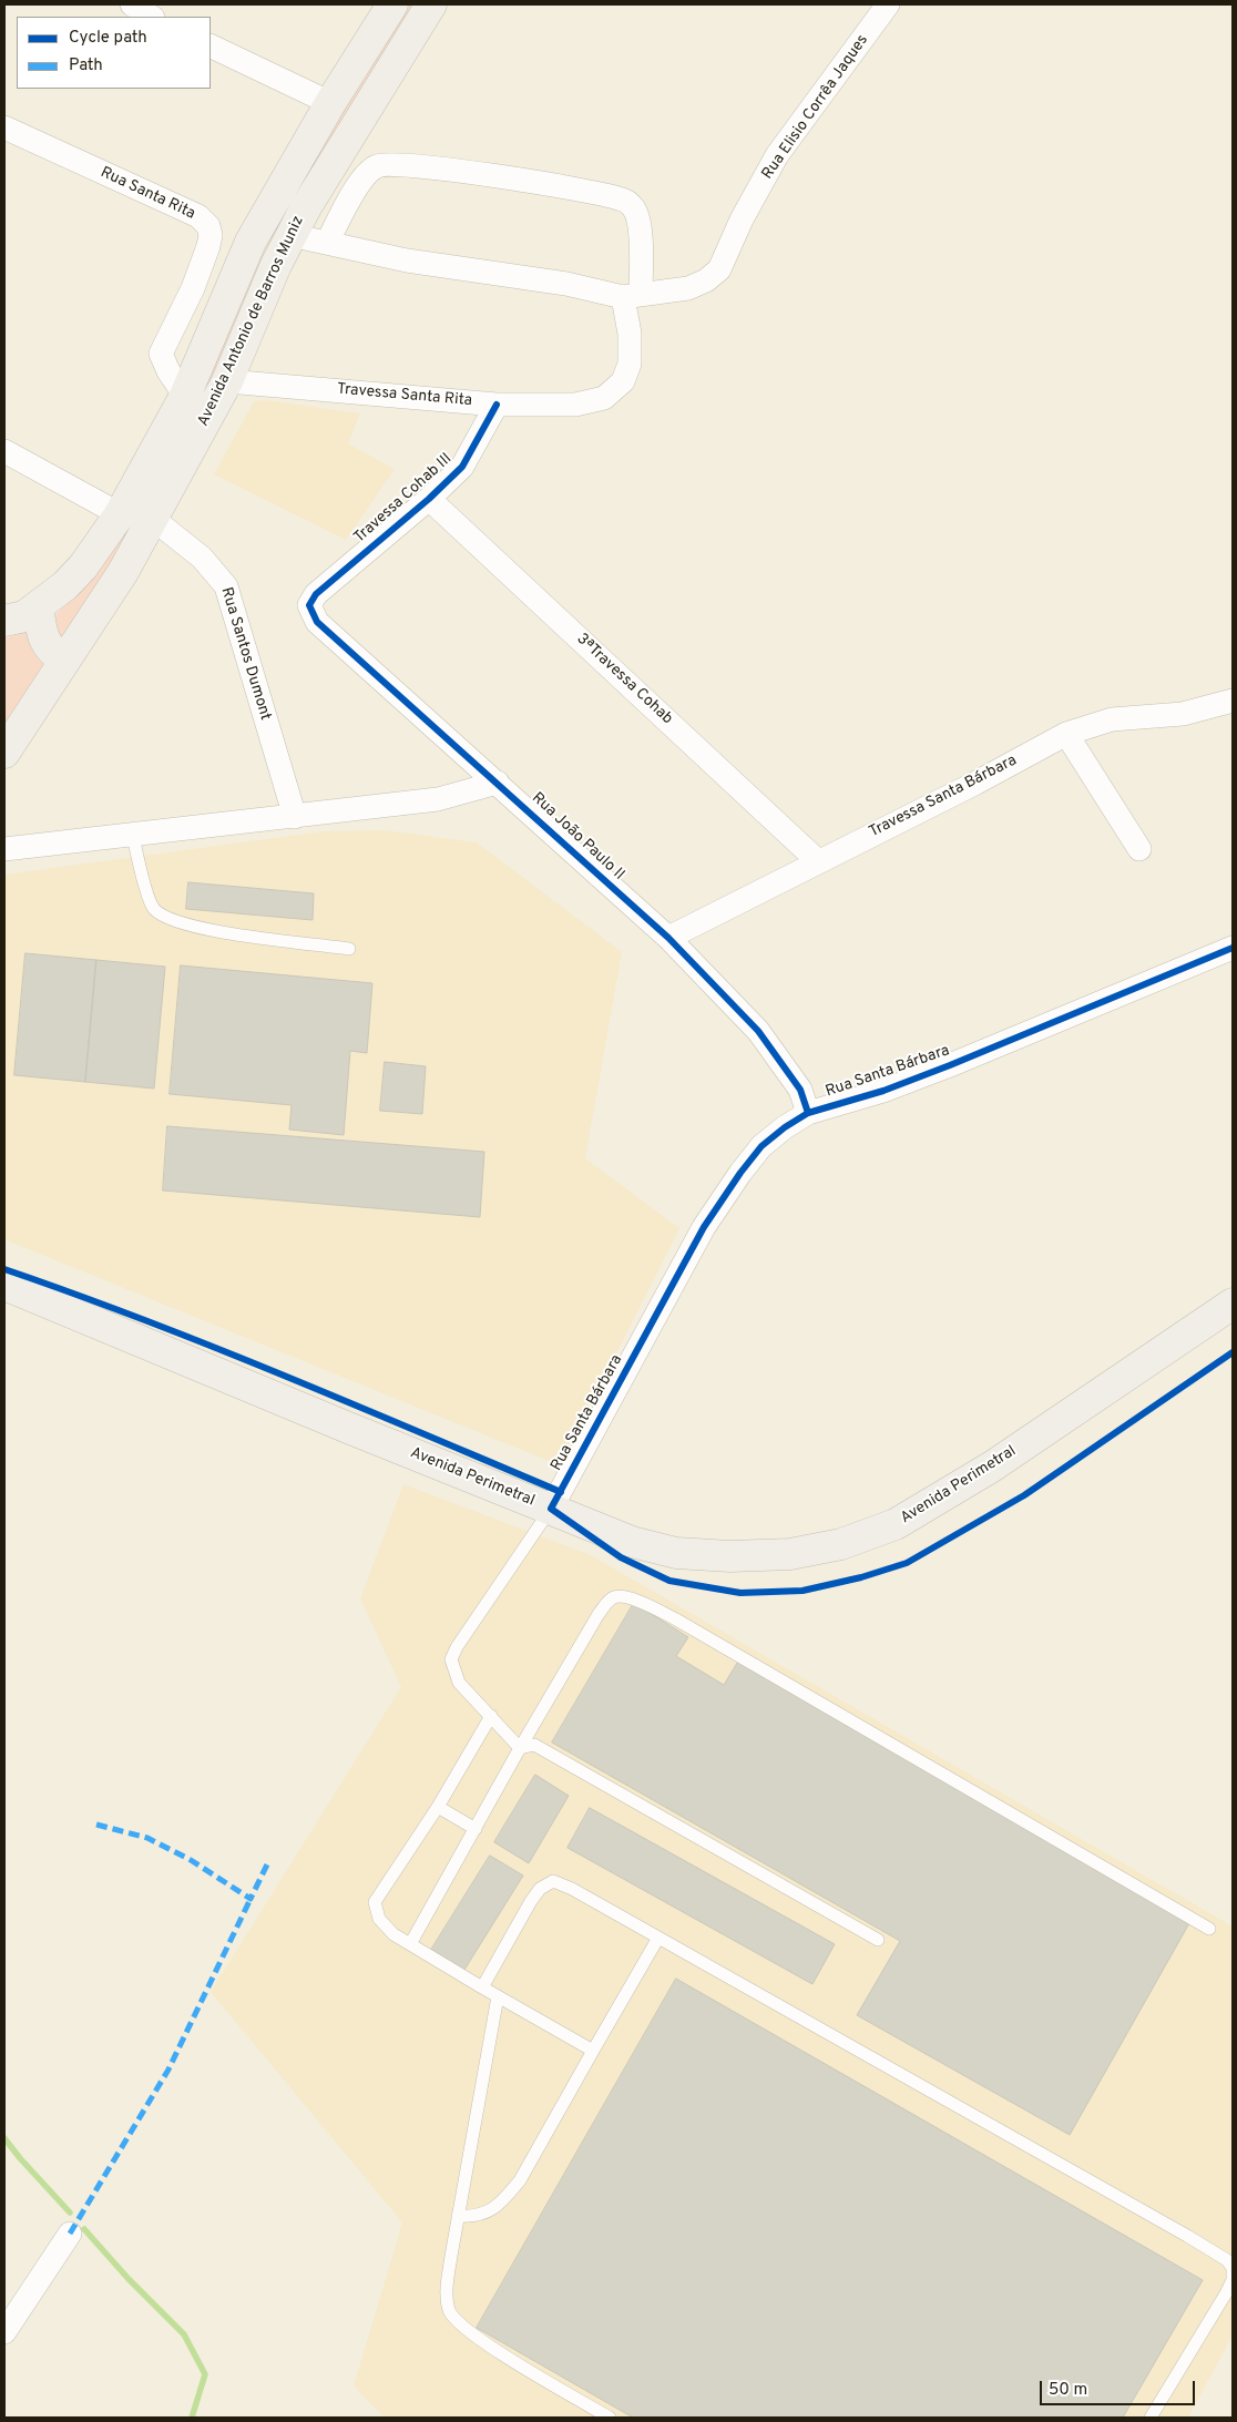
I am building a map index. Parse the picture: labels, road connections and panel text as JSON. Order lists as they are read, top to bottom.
{
  "streets": {
    "main road": ["Avenida Antonio de Barros Muniz", "Avenida Perimetral"],
    "street": [
      "Rua Elisio Corrêa Jaques",
      "Rua Santa Rita",
      "Travessa Santa Rita",
      "Travessa Cohab III",
      "Rua Santos Dumont",
      "3ªTravessa Cohab",
      "Travessa Santa Bárbara",
      "Rua João Paulo II",
      "Rua Santa Bárbara"
    ]
  },
  "crossings": [
    ["Rua Elisio Corrêa Jaques", "Travessa Santa Rita"],
    ["Rua Santa Rita", "Avenida Antonio de Barros Muniz"],
    ["Avenida Antonio de Barros Muniz", "Travessa Santa Rita"],
    ["Avenida Antonio de Barros Muniz", "Rua Santos Dumont"],
    ["Travessa Santa Rita", "Travessa Cohab III"],
    ["Travessa Cohab III", "3ªTravessa Cohab"],
    ["Travessa Cohab III", "Rua João Paulo II"],
    ["3ªTravessa Cohab", "Travessa Santa Bárbara"],
    ["Travessa Santa Bárbara", "Rua João Paulo II"],
    ["Rua João Paulo II", "Rua Santa Bárbara"],
    ["Rua Santa Bárbara", "Avenida Perimetral"]
  ],
  "legend": ["Cycle path", "Path"],
  "scale_bar": "50 m"
}
